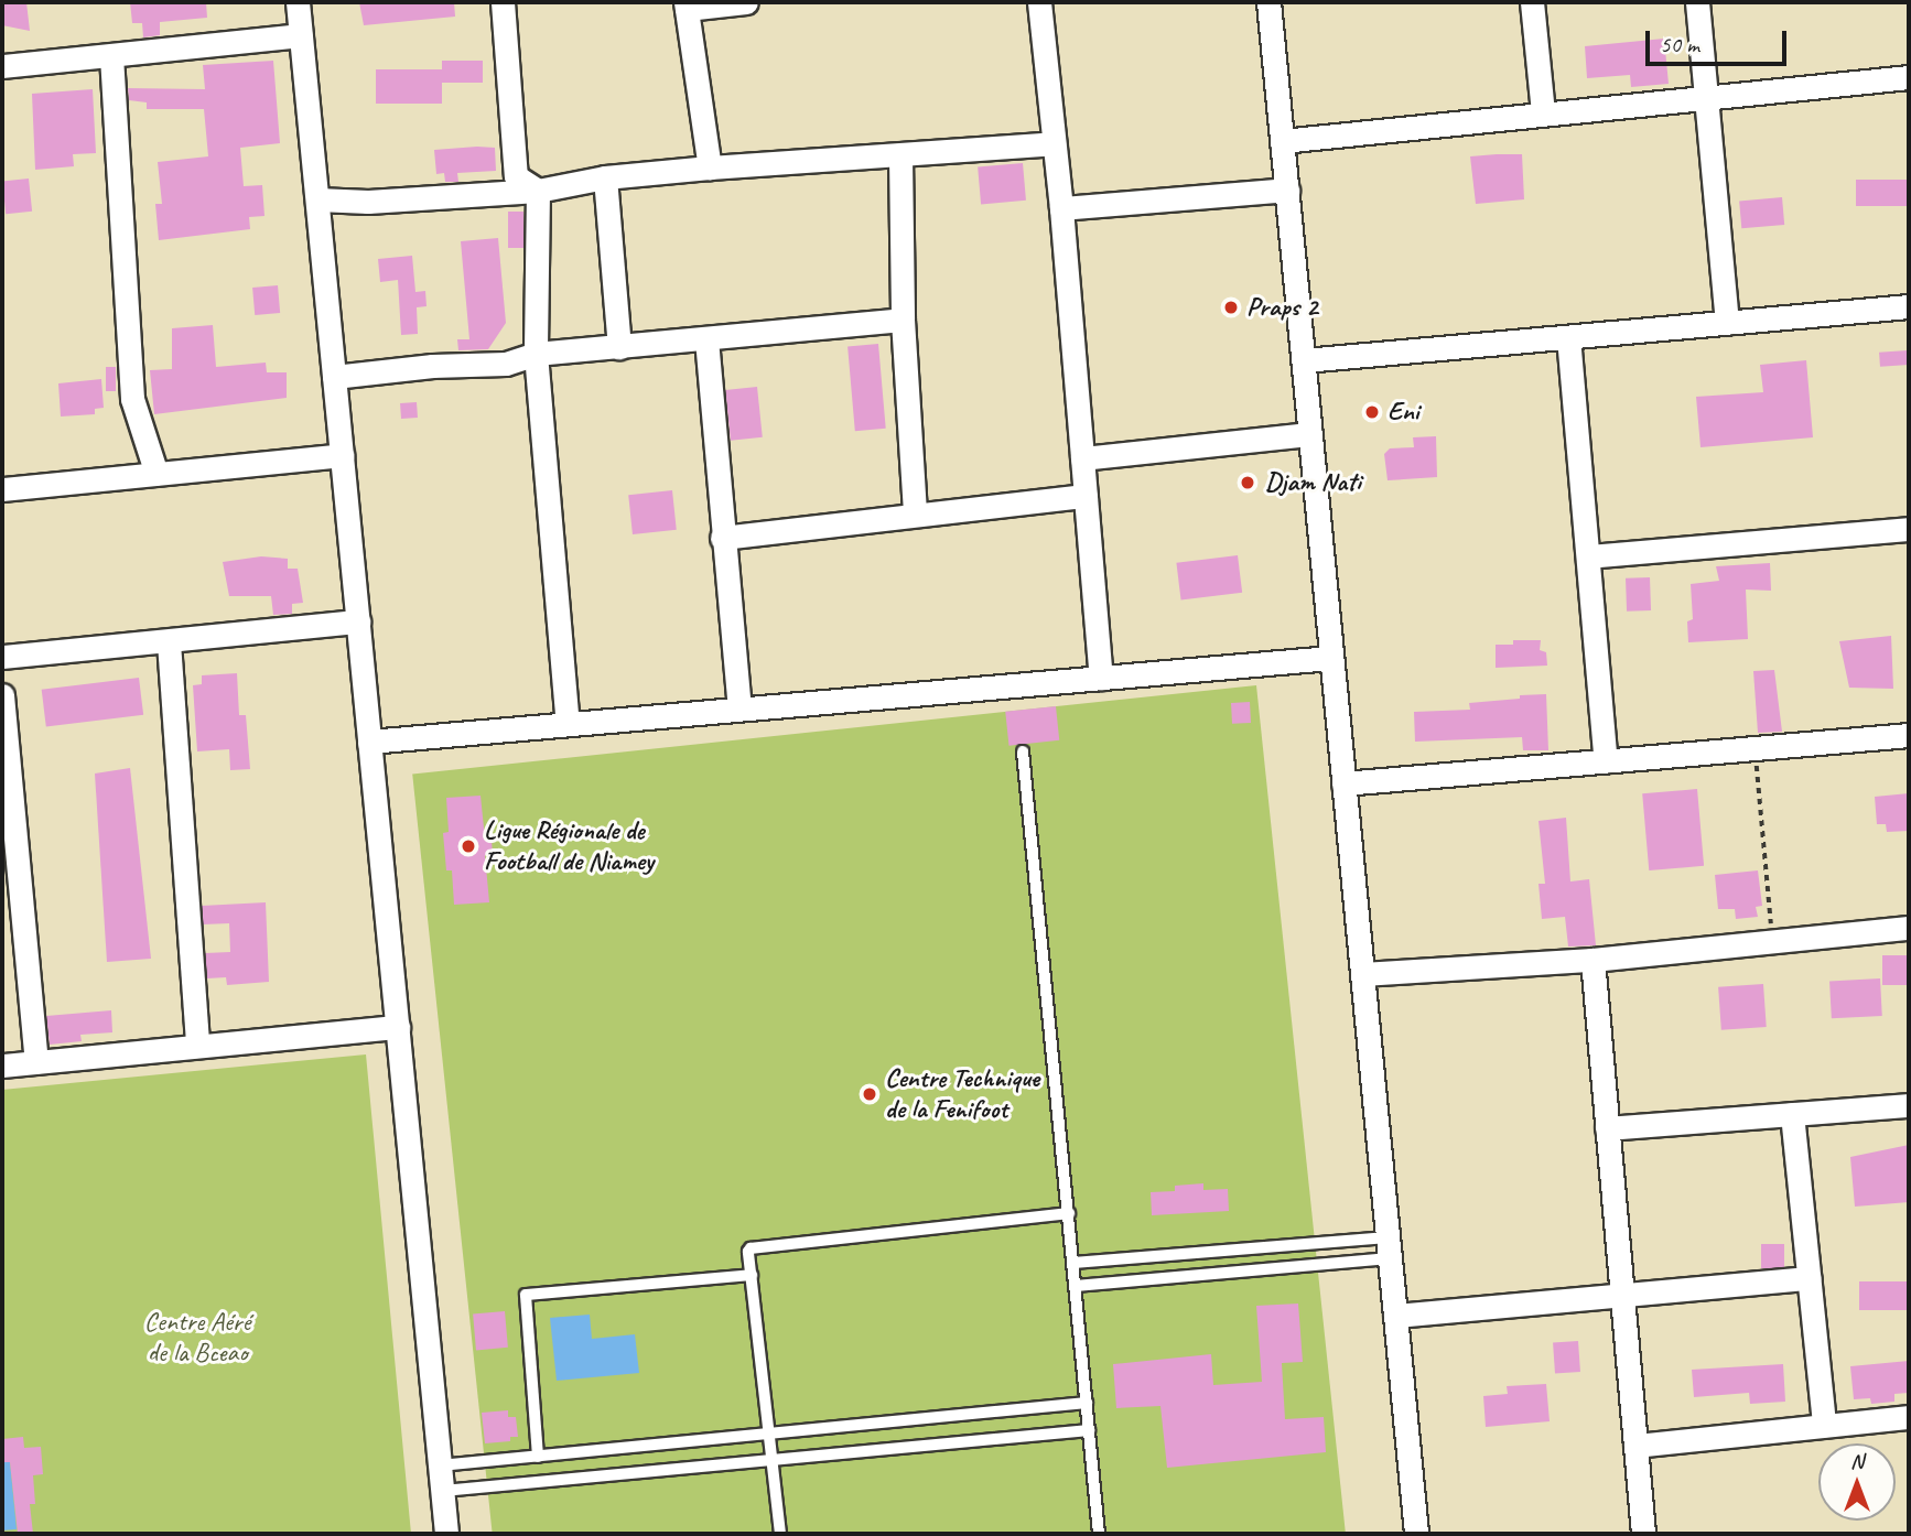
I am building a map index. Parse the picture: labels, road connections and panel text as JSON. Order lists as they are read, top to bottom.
{
  "parks": ["Centre Aéré de la Bceao"],
  "places": [
    "Praps 2",
    "Eni",
    "Djam Nati",
    "Ligue Régionale de Football de Niamey",
    "Centre Technique de la Fenifoot"
  ],
  "scale_bar": "50 m",
  "north": "top"
}
